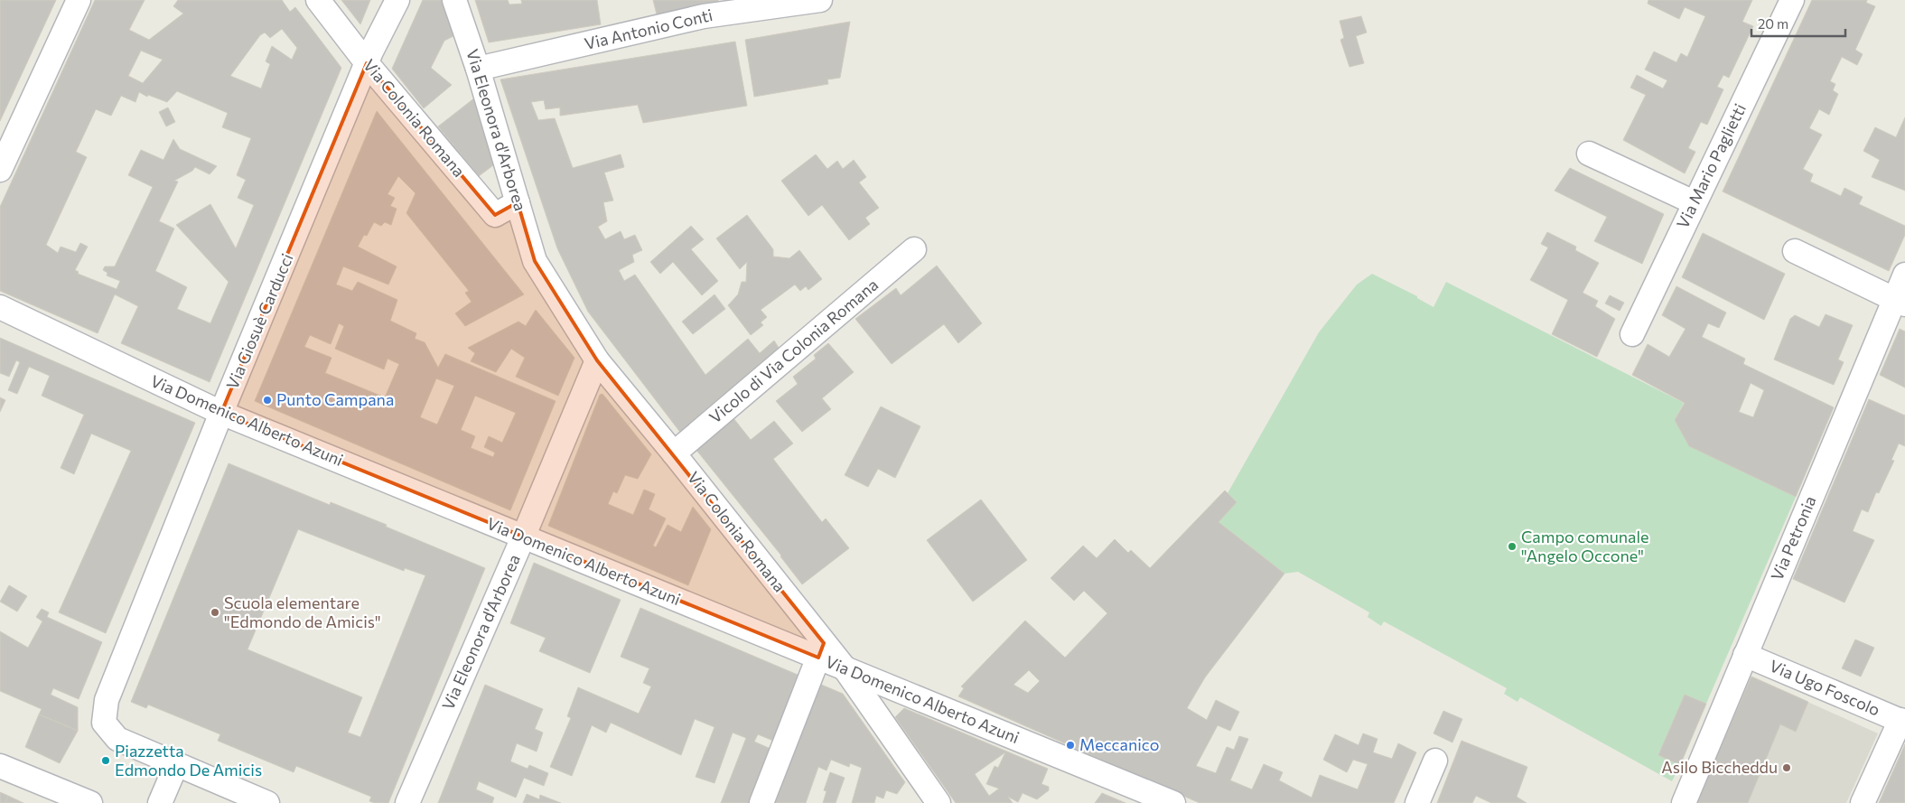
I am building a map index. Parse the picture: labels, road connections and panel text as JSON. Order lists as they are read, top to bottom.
{
  "streets": {
    "street": [
      "Via Antonio Conti",
      "Via Colonia Romana",
      "Via Eleonora d'Arborea",
      "Via Mario Paglietti",
      "Via Giosuè Carducci",
      "Vicolo di Via Colonia Romana",
      "Via Domenico Alberto Azuni",
      "Via Petronia",
      "Via Ugo Foscolo"
    ]
  },
  "crossings": [
    ["Via Antonio Conti", "Via Eleonora d'Arborea"],
    ["Via Colonia Romana", "Via Eleonora d'Arborea"],
    ["Via Colonia Romana", "Via Giosuè Carducci"],
    ["Via Colonia Romana", "Vicolo di Via Colonia Romana"],
    ["Via Colonia Romana", "Via Domenico Alberto Azuni"],
    ["Via Eleonora d'Arborea", "Via Domenico Alberto Azuni"],
    ["Via Giosuè Carducci", "Via Domenico Alberto Azuni"],
    ["Via Petronia", "Via Ugo Foscolo"]
  ],
  "places": [
    "Punto Campana",
    "Campo comunale \"Angelo Occone\"",
    "Scuola elementare \"Edmondo de Amicis\"",
    "Meccanico",
    "Piazzetta Edmondo De Amicis",
    "Asilo Biccheddu"
  ],
  "scale_bar": "20 m"
}
